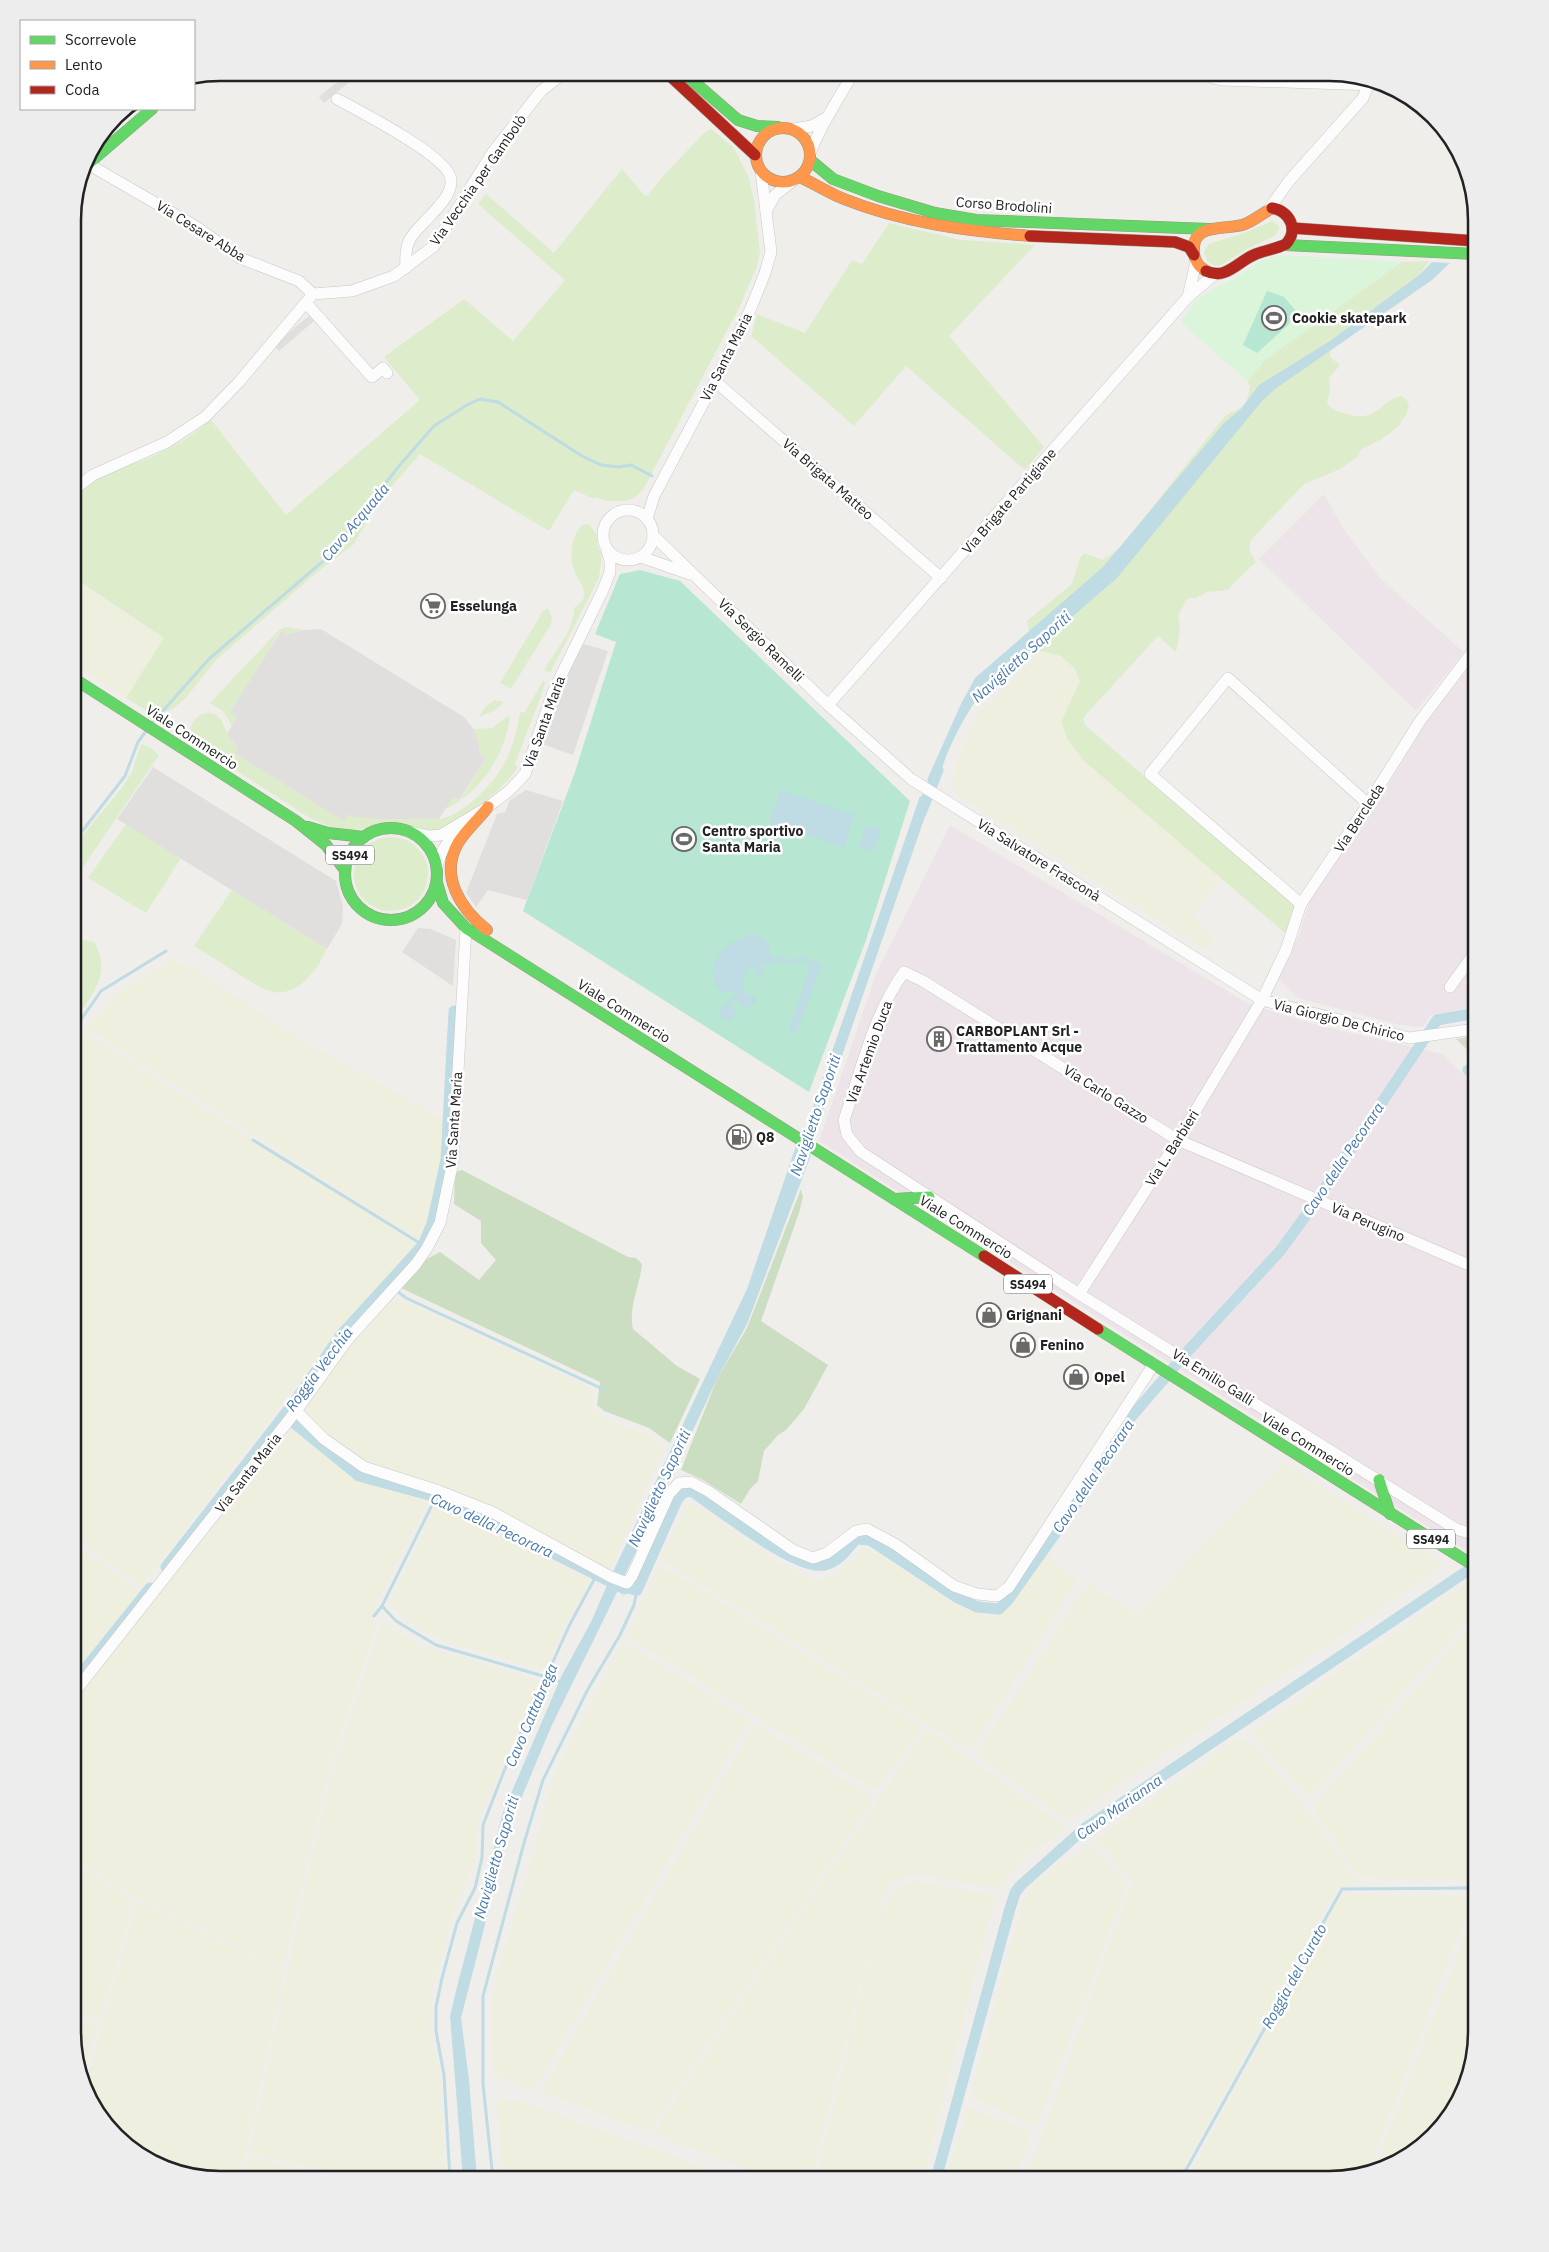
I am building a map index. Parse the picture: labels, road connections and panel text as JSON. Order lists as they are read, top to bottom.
{
  "streets": {
    "main road": ["Corso Brodolini", "Viale Commercio", "SS494"],
    "street": [
      "Via Vecchia per Gambolò",
      "Via Cesare Abba",
      "Via Santa Maria",
      "Via Brigata Matteo",
      "Via Brigate Partigiane",
      "Via Sergio Ramelli",
      "Via Bercleda",
      "Via Salvatore Frasconà",
      "Via Giorgio De Chirico",
      "Via Artemio Duca",
      "Via Carlo Gazzo",
      "Via L. Barbieri",
      "Via Perugino",
      "Via Emilio Galli"
    ]
  },
  "crossings": [
    ["Via Vecchia per Gambolò", "Via Cesare Abba"],
    ["Corso Brodolini", "Via Santa Maria"],
    ["Corso Brodolini", "Via Brigate Partigiane"],
    ["Via Santa Maria", "Via Brigata Matteo"],
    ["Via Santa Maria", "Viale Commercio"],
    ["Via Santa Maria", "SS494"],
    ["Via Brigata Matteo", "Via Brigate Partigiane"],
    ["Via Brigate Partigiane", "Via Sergio Ramelli"],
    ["Via Brigate Partigiane", "Via Salvatore Frasconà"],
    ["Via Sergio Ramelli", "Via Salvatore Frasconà"],
    ["Viale Commercio", "SS494"],
    ["Via Bercleda", "Via Salvatore Frasconà"],
    ["Via Bercleda", "Via Giorgio De Chirico"],
    ["Via Bercleda", "Via L. Barbieri"],
    ["Via Salvatore Frasconà", "Via Giorgio De Chirico"],
    ["Via Salvatore Frasconà", "Via L. Barbieri"],
    ["Via Giorgio De Chirico", "Via L. Barbieri"],
    ["Via Artemio Duca", "Via Carlo Gazzo"],
    ["Via Artemio Duca", "Via Emilio Galli"],
    ["Via Carlo Gazzo", "Via L. Barbieri"],
    ["Via Carlo Gazzo", "Via Perugino"],
    ["Via L. Barbieri", "Via Perugino"],
    ["Via L. Barbieri", "Via Emilio Galli"]
  ],
  "water": [
    "Cavo Acquada",
    "Naviglietto Saporiti",
    "Cavo della Pecorara",
    "Roggia Vecchia",
    "Cavo Cattabrega",
    "Cavo Marianna",
    "Roggia del Curato"
  ],
  "places": {
    "sports": ["Cookie skatepark", "Centro sportivo Santa Maria"],
    "supermarket": ["Esselunga"],
    "building": ["CARBOPLANT Srl - Trattamento Acque"],
    "fuel station": ["Q8"],
    "shop": ["Grignani", "Fenino", "Opel"]
  },
  "legend": ["Scorrevole", "Lento", "Coda"]
}
